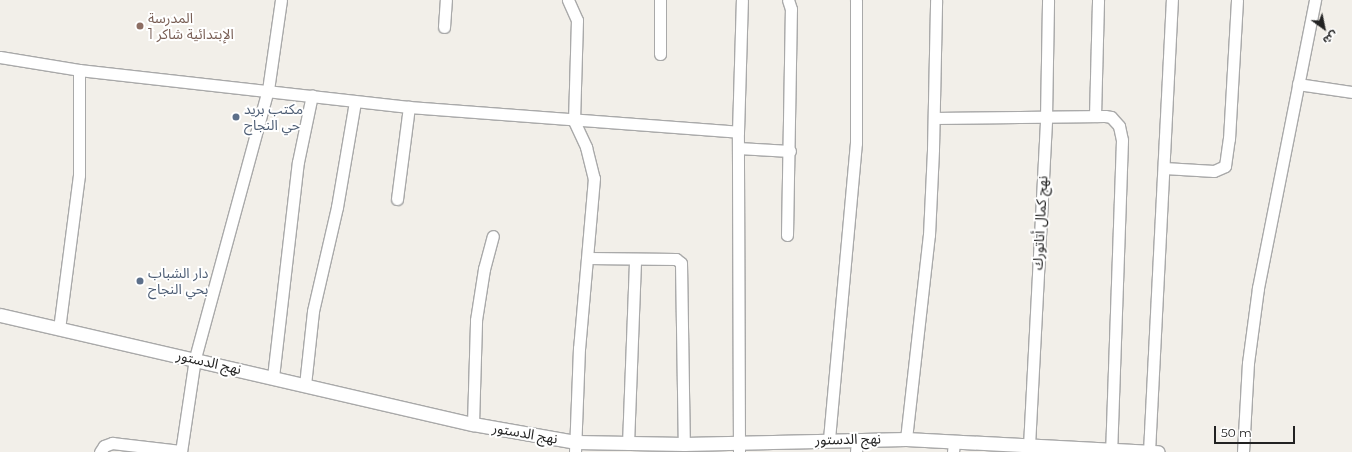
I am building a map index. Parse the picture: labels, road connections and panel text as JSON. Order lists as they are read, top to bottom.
{
  "streets": {
    "street": ["نهج كمال أتاتورك", "نهج الدستور"]
  },
  "crossings": [
    ["نهج كمال أتاتورك", "نهج الدستور"]
  ],
  "places": ["المدرسة الإبتدائية شاكر 1", "مكتب بريد حي النجاح", "دار الشباب بحي النجاح"],
  "scale_bar": "50 m",
  "north": "bottom right"
}
